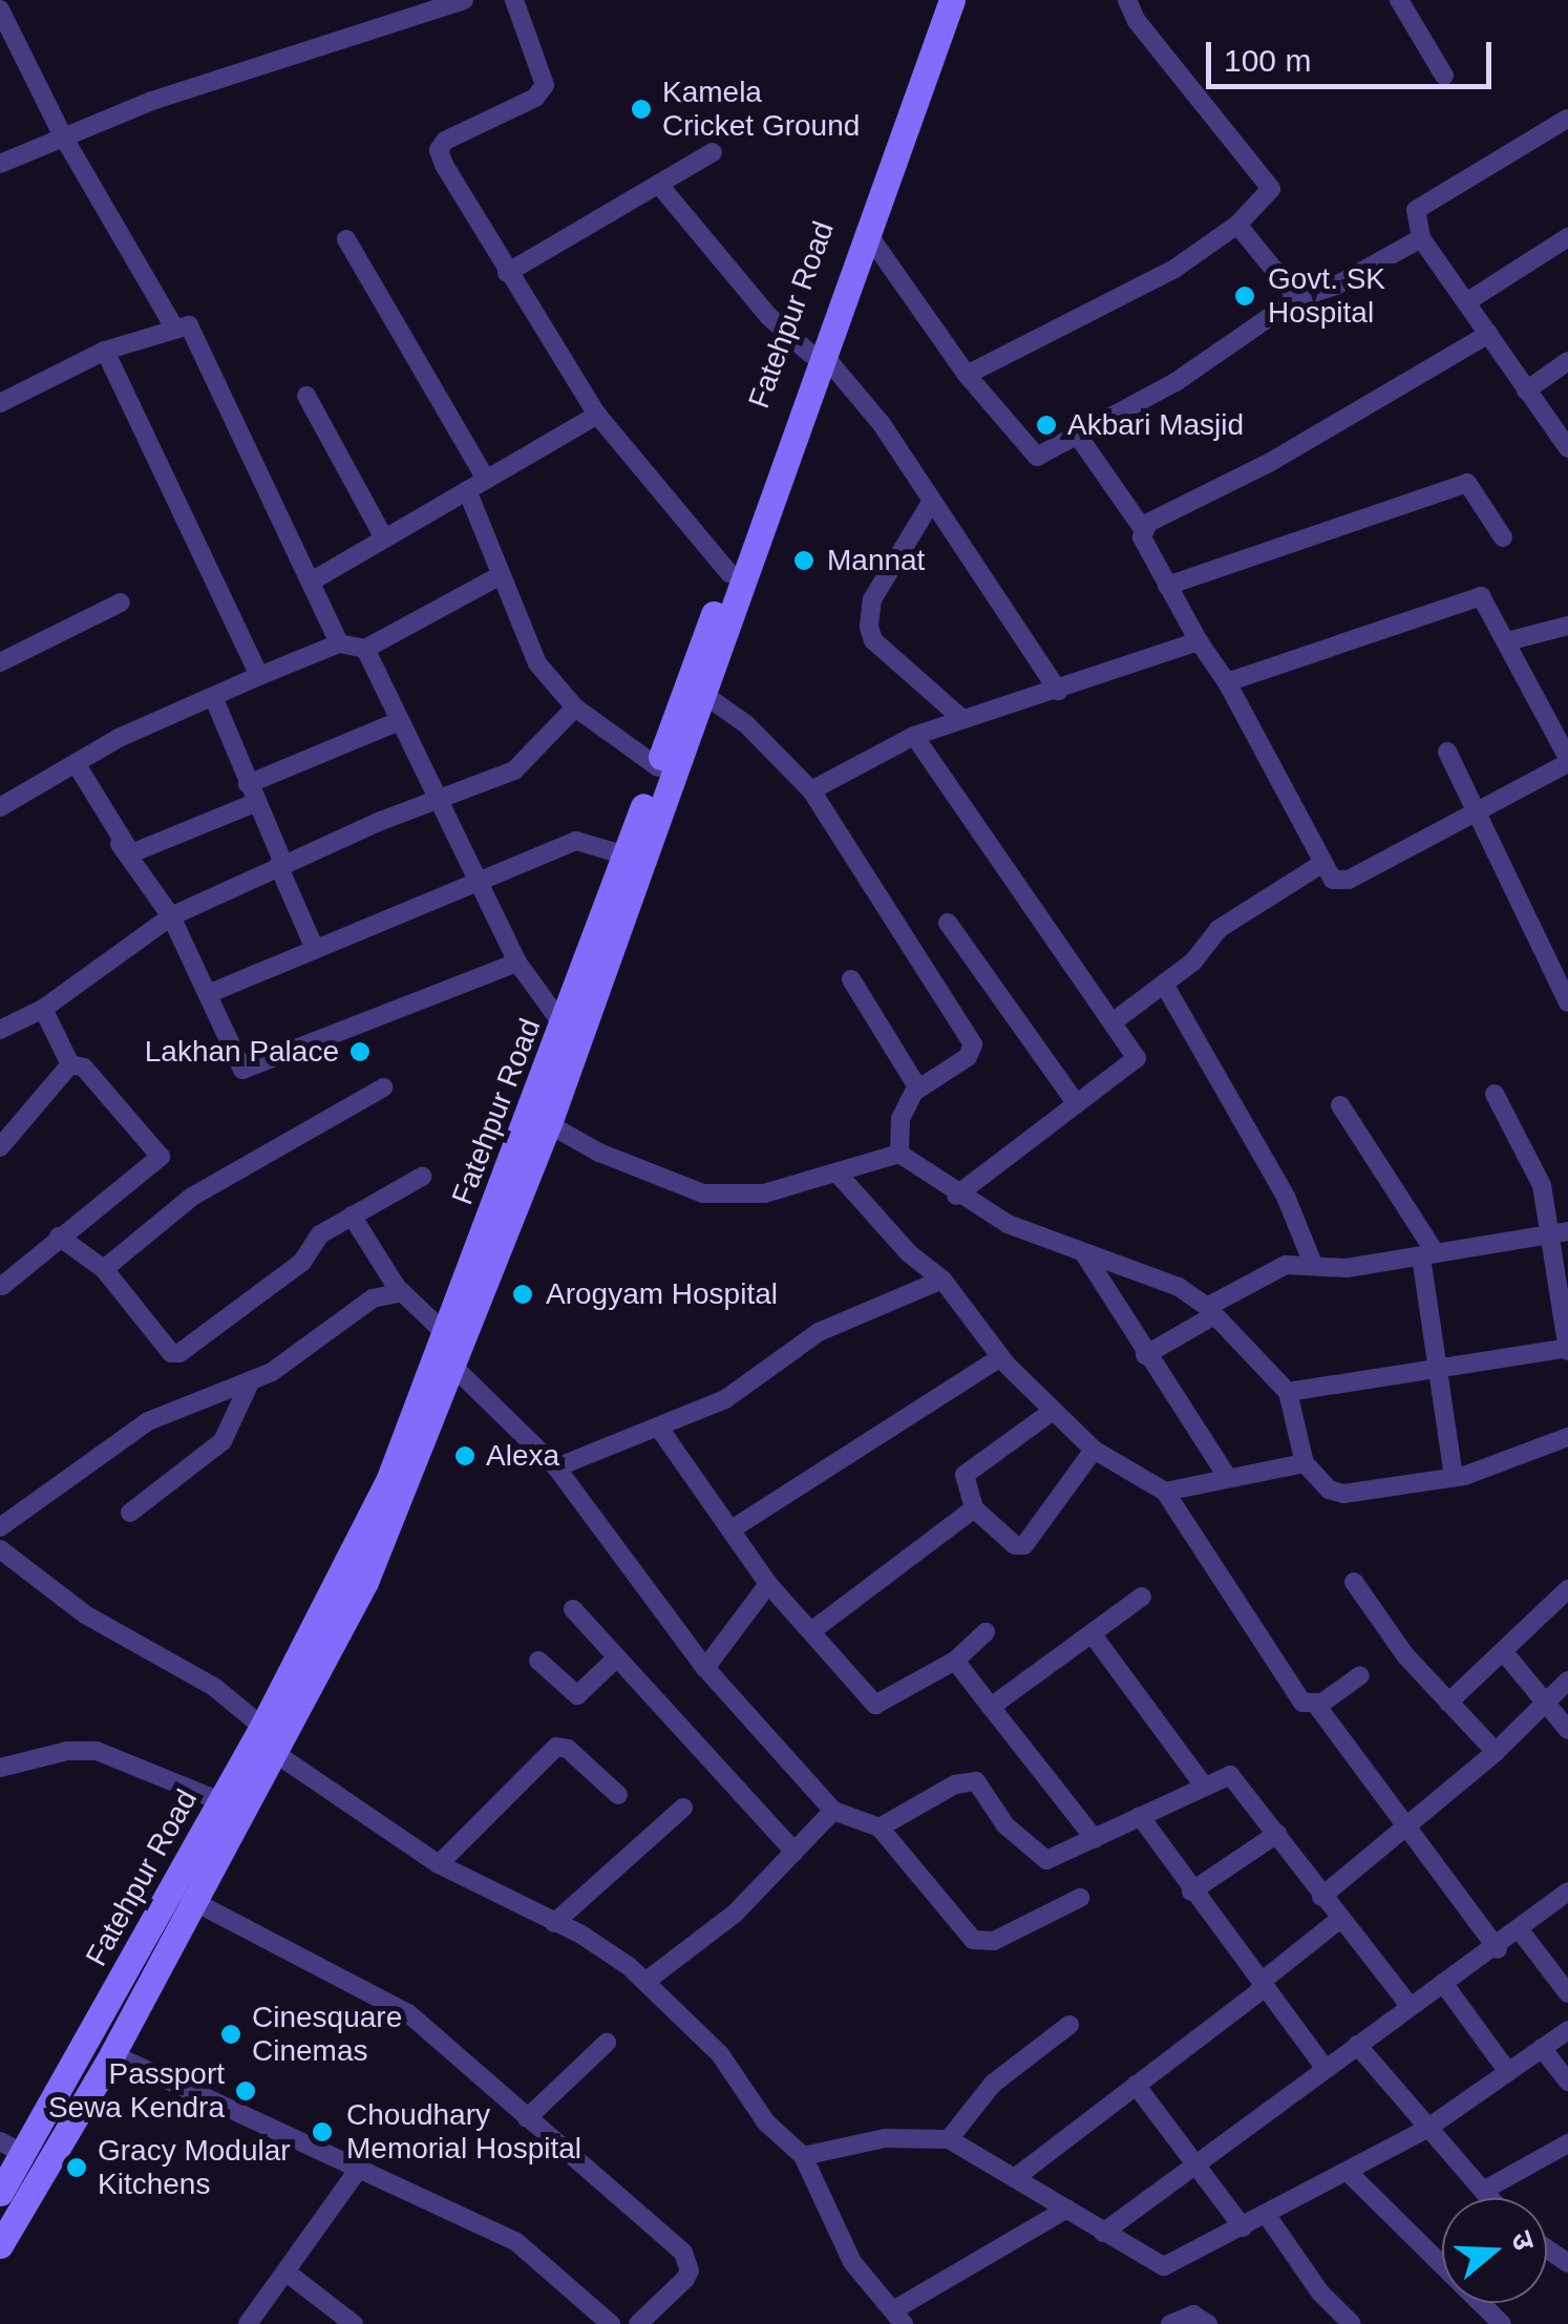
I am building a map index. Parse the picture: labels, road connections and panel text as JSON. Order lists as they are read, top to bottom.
{
  "streets": {
    "street": ["Fatehpur Road"]
  },
  "places": [
    "Kamela Cricket Ground",
    "Govt. SK Hospital",
    "Akbari Masjid",
    "Mannat",
    "Lakhan Palace",
    "Arogyam Hospital",
    "Alexa",
    "Cinesquare Cinemas",
    "Passport Sewa Kendra",
    "Choudhary Memorial Hospital",
    "Gracy Modular Kitchens"
  ],
  "scale_bar": "100 m",
  "north": "right"
}
